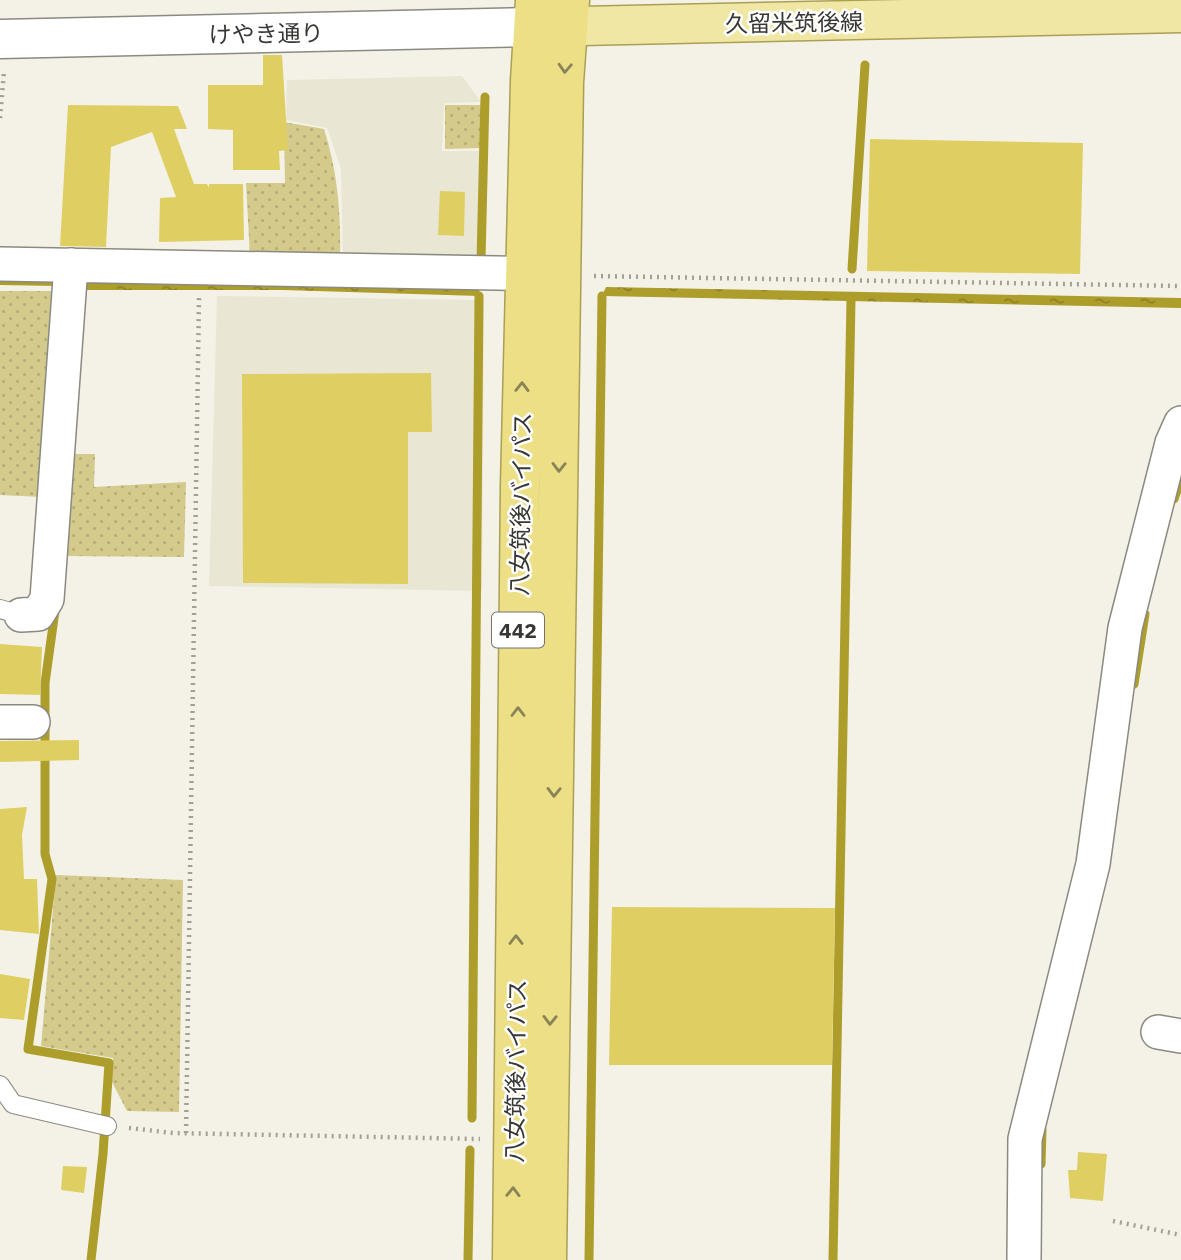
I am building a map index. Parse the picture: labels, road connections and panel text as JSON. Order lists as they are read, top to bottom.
{
  "streets": {
    "highway": ["八女筑後バイパス", "442"],
    "main road": ["久留米筑後線"],
    "street": ["けやき通り"]
  },
  "crossings": [
    ["久留米筑後線", "けやき通り"],
    ["久留米筑後線", "八女筑後バイパス"],
    ["けやき通り", "八女筑後バイパス"]
  ]
}
